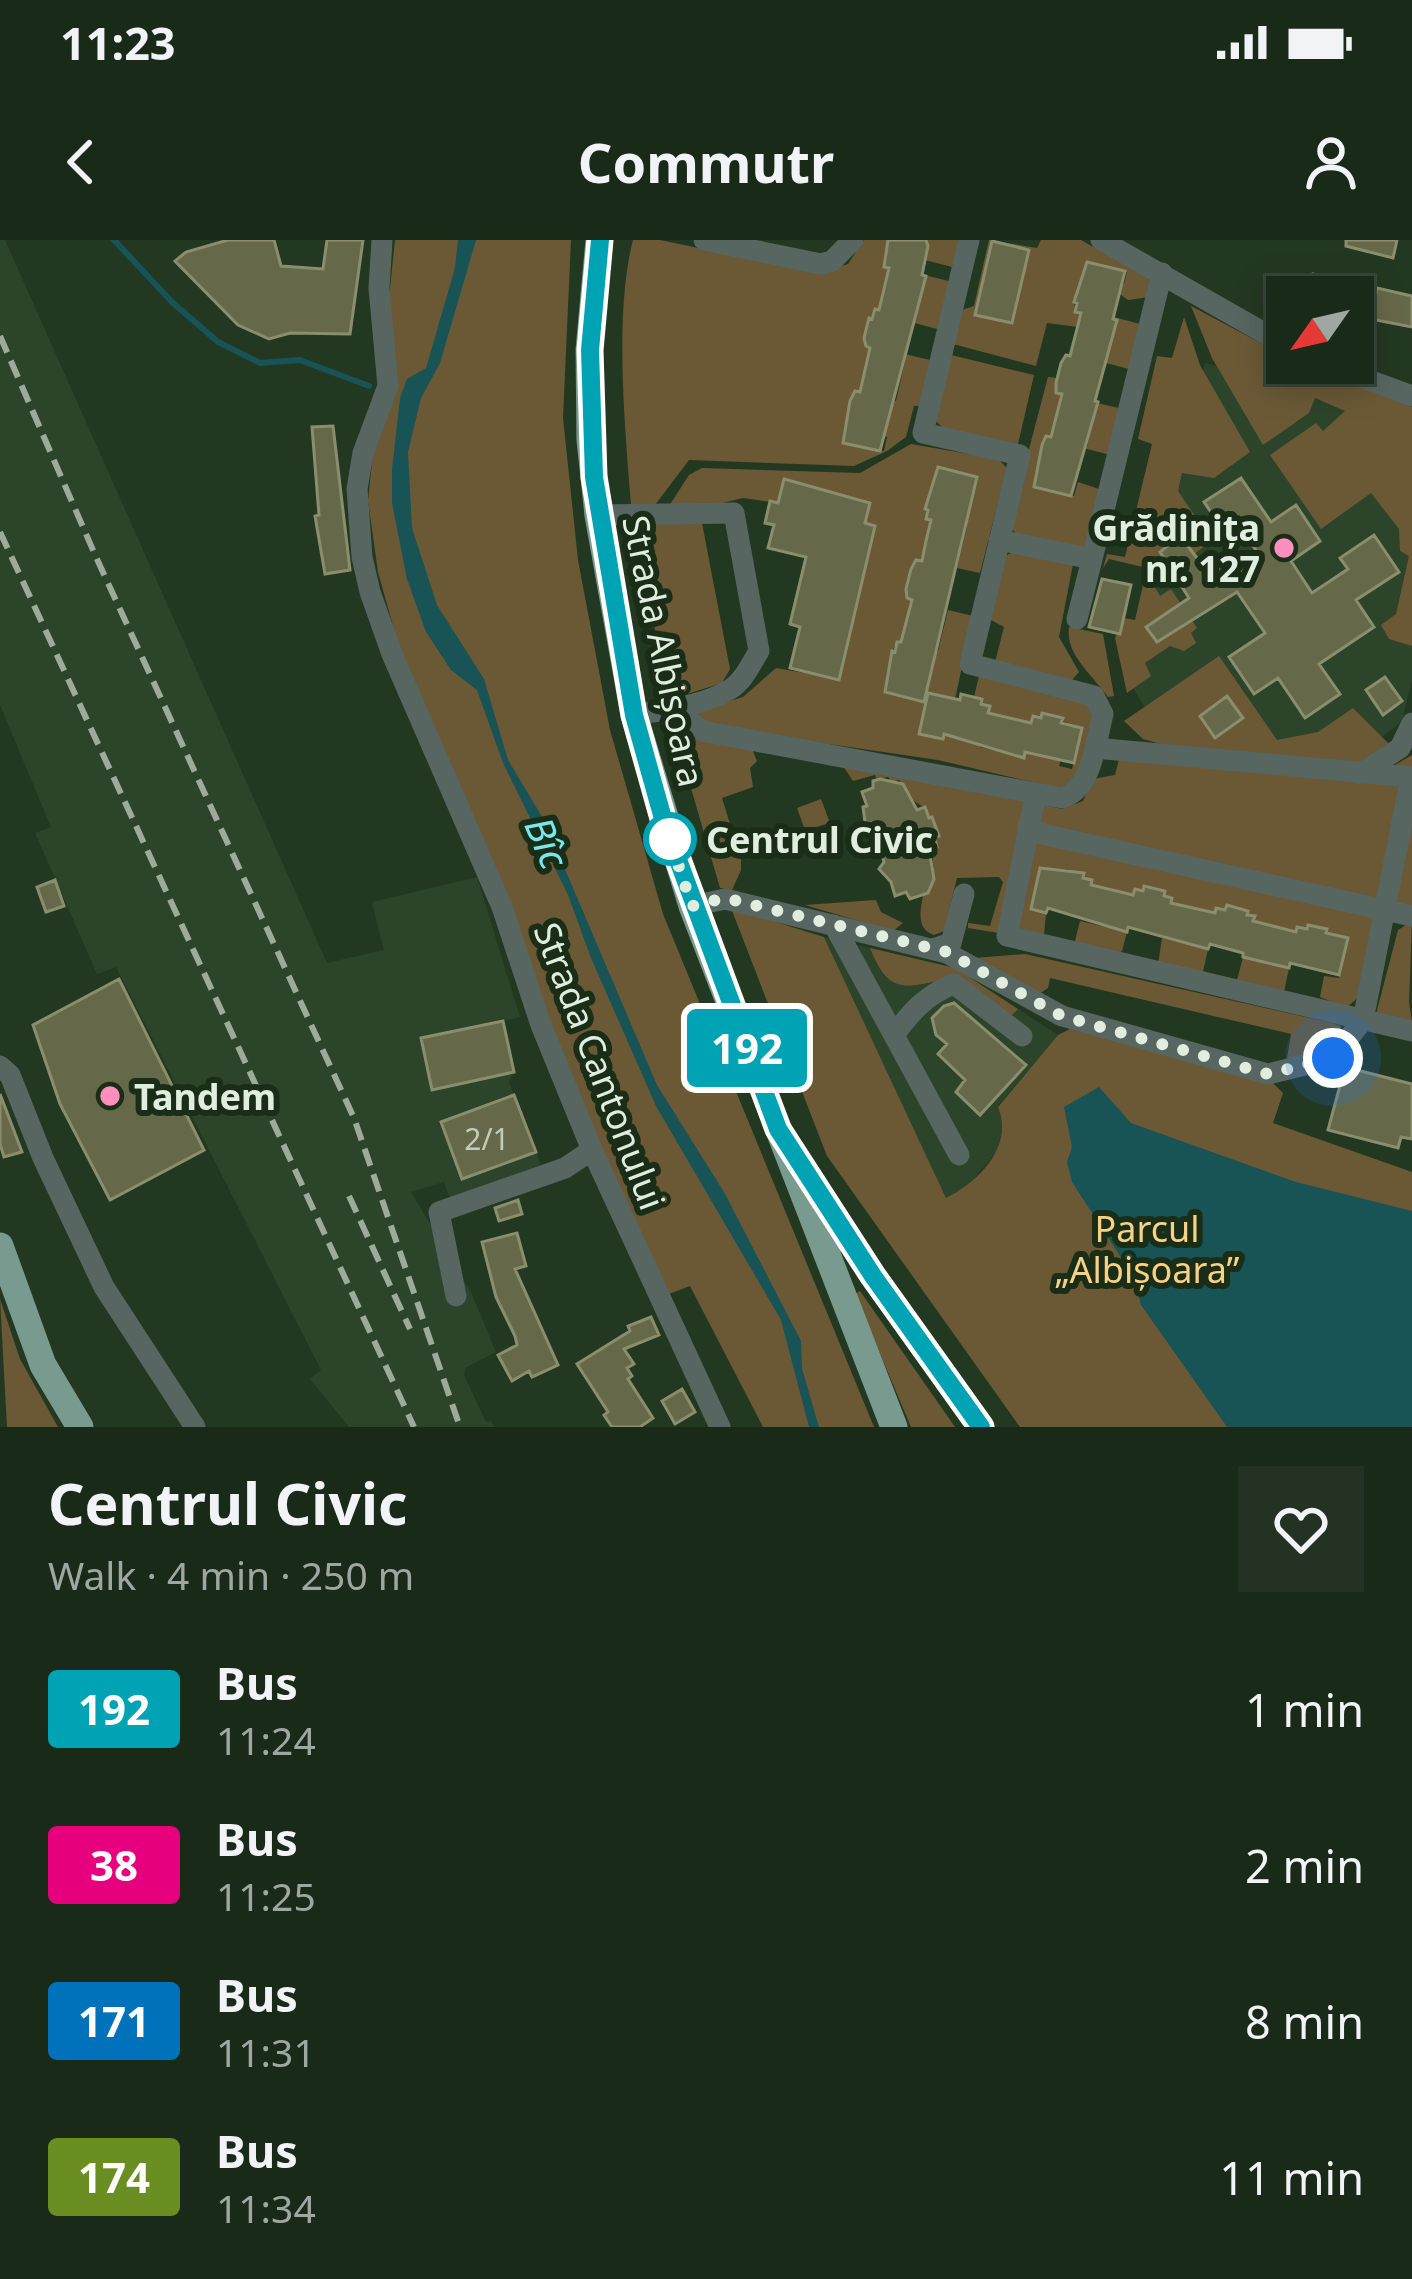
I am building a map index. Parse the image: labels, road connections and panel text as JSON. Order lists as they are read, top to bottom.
{
  "streets": {
    "main road": ["Strada Albișoara"],
    "street": ["Strada Cantonului"]
  },
  "water": ["Bîc"],
  "parks": ["Parcul „Albișoara”"],
  "places": ["Grădinița nr. 127", "Centrul Civic", "Tandem"],
  "lines": ["bus line 192"],
  "house_numbers": ["2/1"],
  "north": "bottom left",
  "page": {
    "status": "11:23",
    "header": "Commutr",
    "on_map": "192",
    "heading": ["Centrul Civic", "Walk · 4 min · 250 m"],
    "list": [
      {
        "mark": "192",
        "name": "Bus",
        "note": "11:24",
        "value": "1 min"
      },
      {
        "mark": "38",
        "name": "Bus",
        "note": "11:25",
        "value": "2 min"
      },
      {
        "mark": "171",
        "name": "Bus",
        "note": "11:31",
        "value": "8 min"
      },
      {
        "mark": "174",
        "name": "Bus",
        "note": "11:34",
        "value": "11 min"
      }
    ]
  }
}
